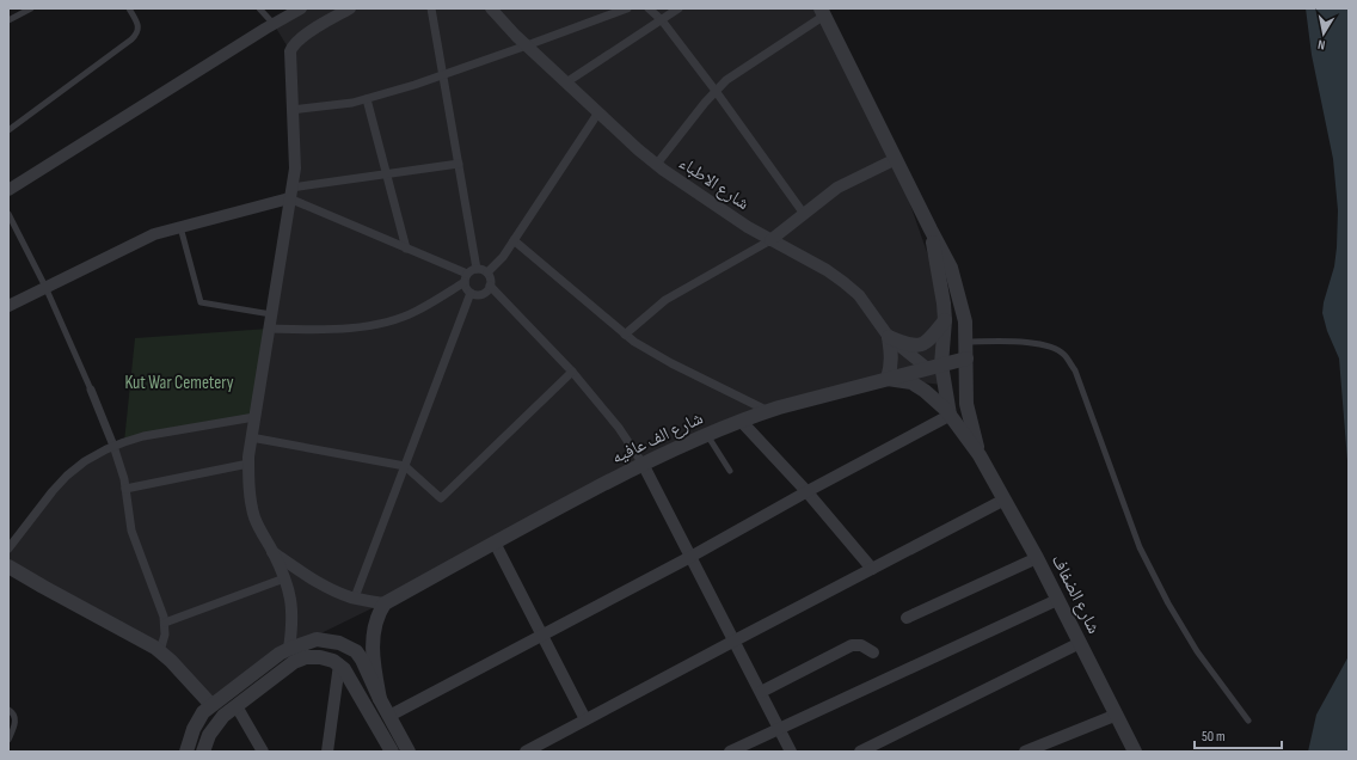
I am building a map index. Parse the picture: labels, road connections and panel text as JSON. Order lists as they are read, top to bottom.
{
  "streets": {
    "street": ["شارع الاطباء", "شارع الف عافيه", "شارع الضفاف"]
  },
  "crossings": [
    ["شارع الاطباء", "شارع الف عافيه"]
  ],
  "parks": ["Kut War Cemetery"],
  "scale_bar": "50 m",
  "north": "bottom"
}
